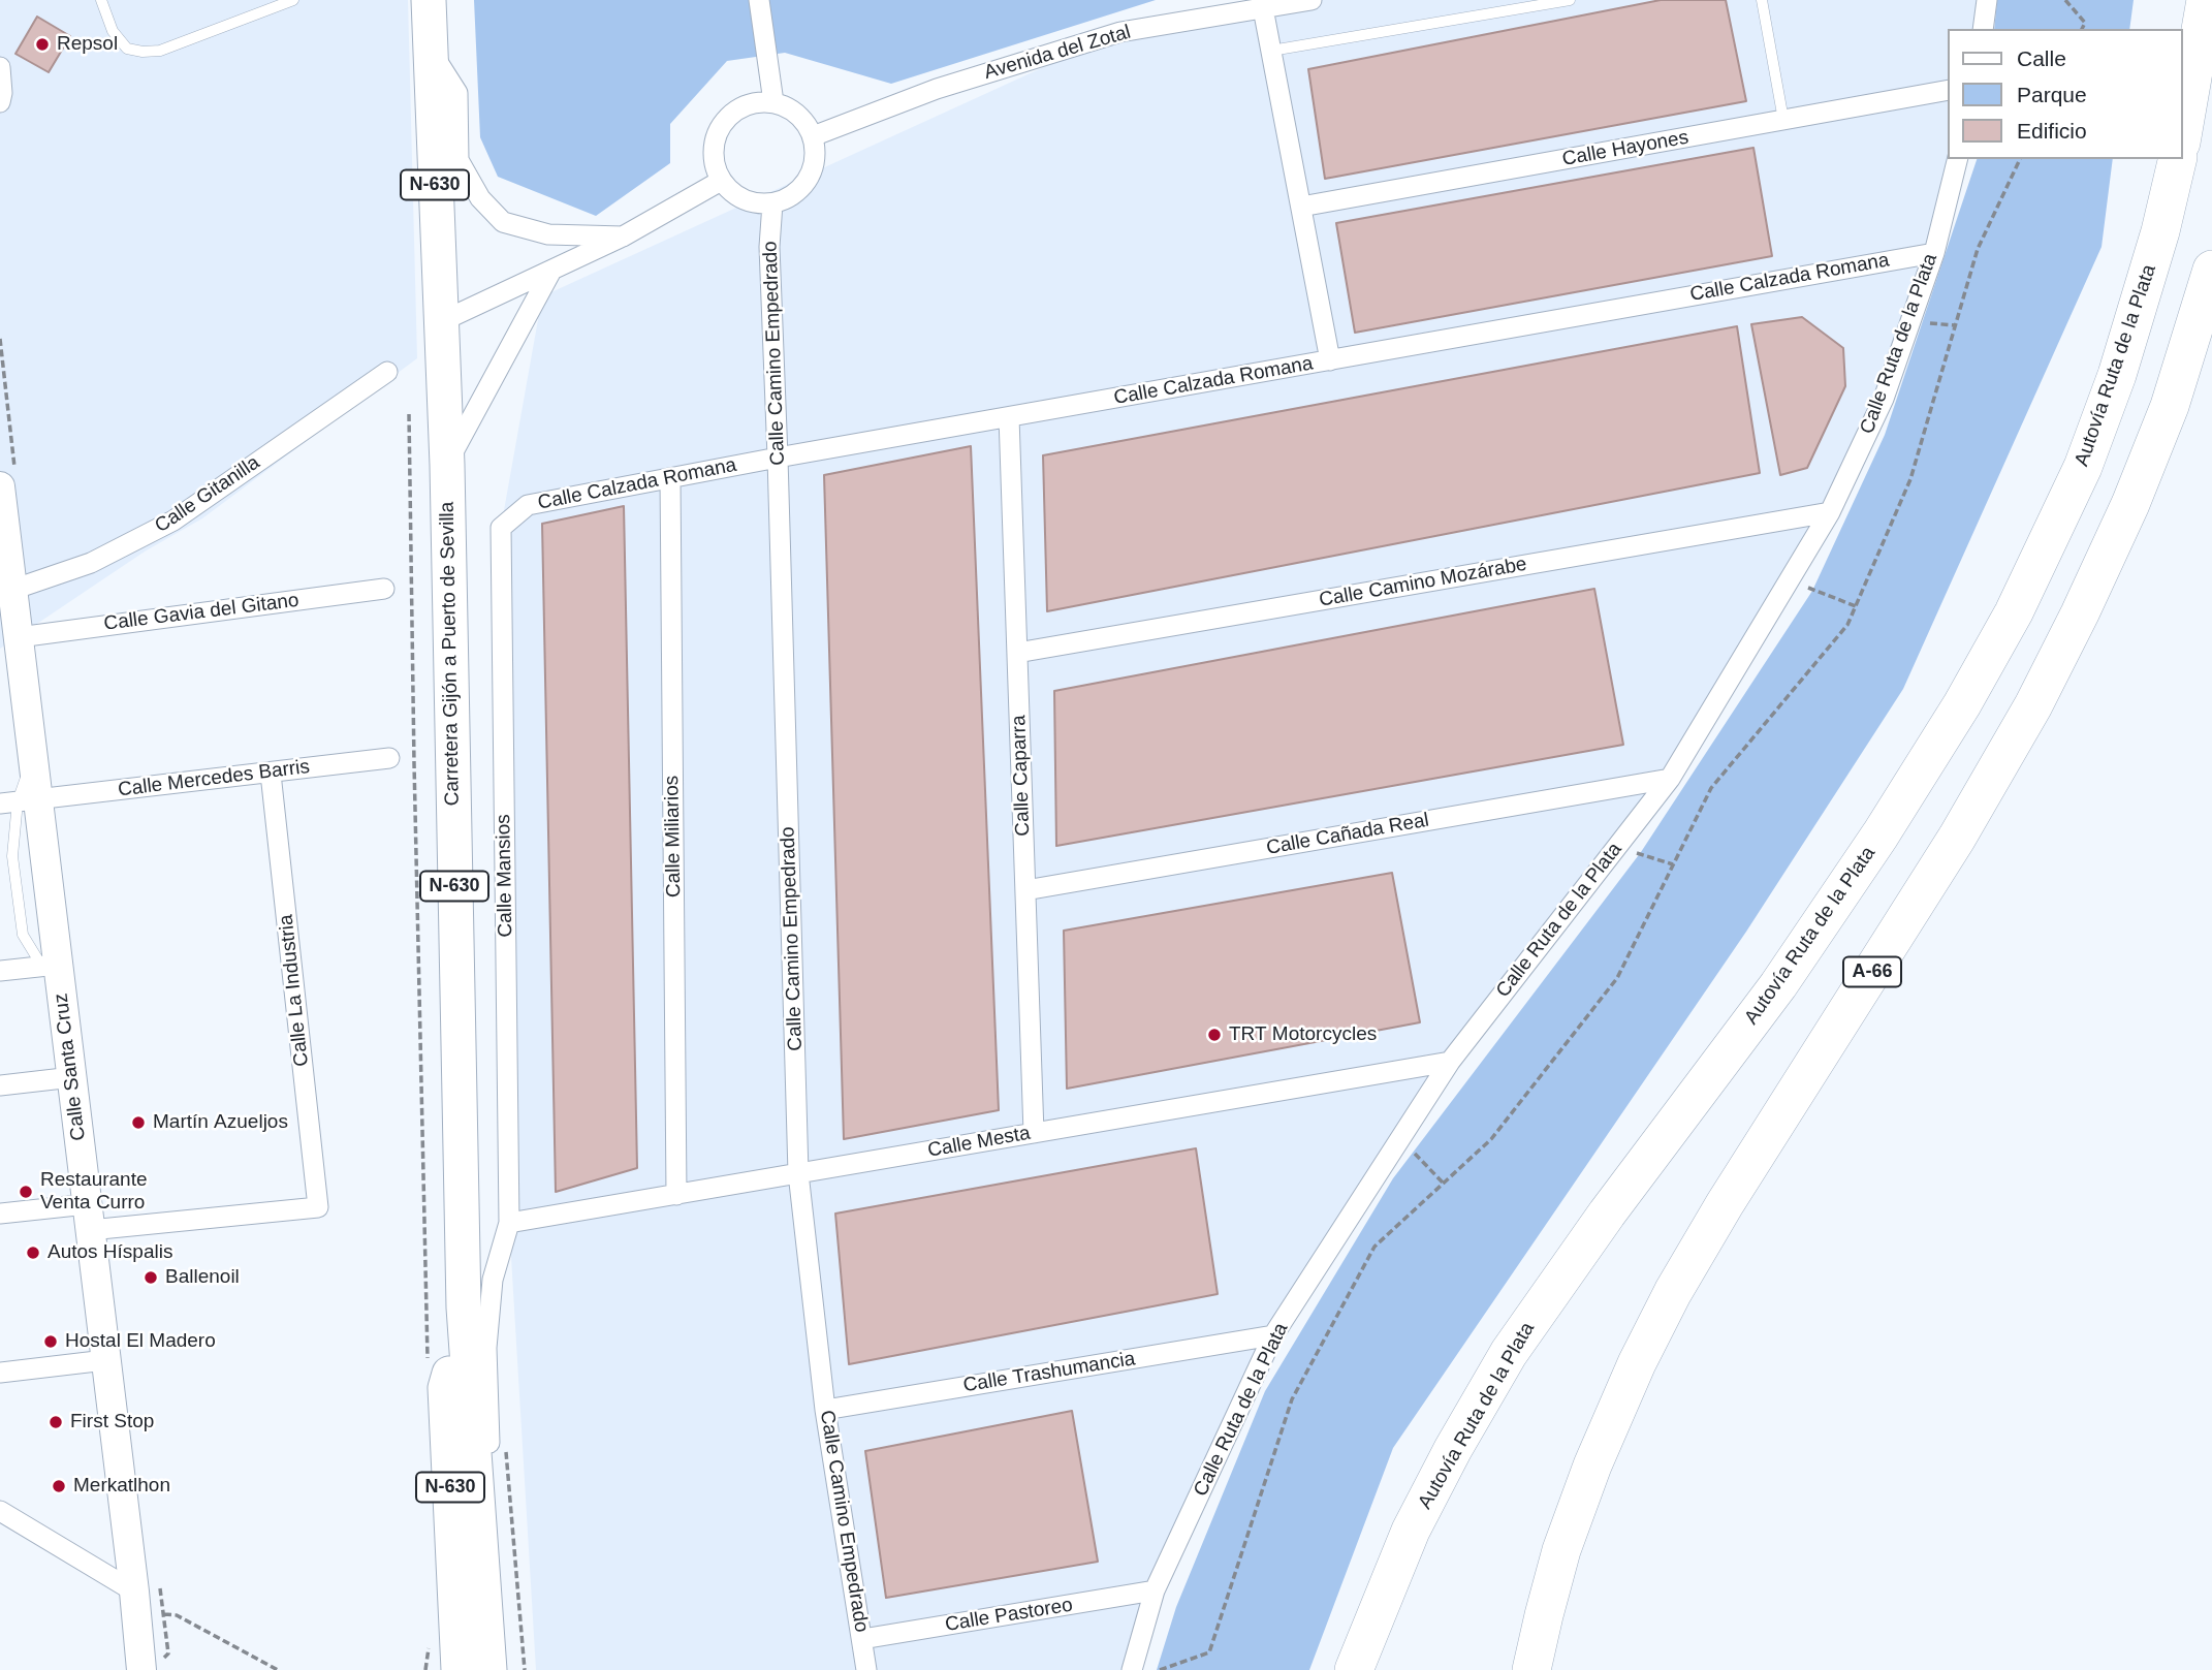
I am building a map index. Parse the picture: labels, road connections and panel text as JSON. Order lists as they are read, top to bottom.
{
  "streets": {
    "highway": [
      "N-630",
      "Autovía Ruta de la Plata",
      "Carretera Gijón a Puerto de Sevilla",
      "A-66"
    ],
    "main road": ["Calle Santa Cruz"],
    "street": [
      "Avenida del Zotal",
      "Calle Hayones",
      "Calle Calzada Romana",
      "Calle Ruta de la Plata",
      "Calle Camino Empedrado",
      "Calle Gitanilla",
      "Calle Camino Mozárabe",
      "Calle Gavia del Gitano",
      "Calle Caparra",
      "Calle Mercedes Barris",
      "Calle Cañada Real",
      "Calle Miliarios",
      "Calle Mansios",
      "Calle La Industria",
      "Calle Mesta",
      "Calle Trashumancia",
      "Calle Pastoreo"
    ]
  },
  "crossings": [
    ["Avenida del Zotal", "Calle Camino Empedrado"],
    ["Calle Calzada Romana", "Calle Ruta de la Plata"],
    ["Calle Calzada Romana", "Calle Camino Empedrado"],
    ["Calle Calzada Romana", "Calle Caparra"],
    ["Calle Calzada Romana", "Calle Miliarios"],
    ["Calle Calzada Romana", "Calle Mansios"],
    ["Calle Ruta de la Plata", "Calle Camino Mozárabe"],
    ["Calle Ruta de la Plata", "Calle Cañada Real"],
    ["Calle Ruta de la Plata", "Calle Mesta"],
    ["Calle Ruta de la Plata", "Calle Trashumancia"],
    ["Calle Ruta de la Plata", "Calle Pastoreo"],
    ["Calle Camino Empedrado", "Calle Mesta"],
    ["Calle Camino Empedrado", "Calle Trashumancia"],
    ["Calle Camino Empedrado", "Calle Pastoreo"],
    ["Calle Gitanilla", "Calle Santa Cruz"],
    ["Calle Camino Mozárabe", "Calle Caparra"],
    ["Calle Gavia del Gitano", "Calle Santa Cruz"],
    ["Carretera Gijón a Puerto de Sevilla", "Calle Mansios"],
    ["Calle Caparra", "Calle Cañada Real"],
    ["Calle Caparra", "Calle Mesta"],
    ["Calle Mercedes Barris", "Calle La Industria"],
    ["Calle Mercedes Barris", "Calle Santa Cruz"],
    ["Calle Miliarios", "Calle Mesta"],
    ["Calle Mansios", "Calle Mesta"],
    ["Calle La Industria", "Calle Santa Cruz"]
  ],
  "places": [
    "Repsol",
    "TRT Motorcycles",
    "Martín Azueljos",
    "Restaurante Venta Curro",
    "Autos Híspalis",
    "Ballenoil",
    "Hostal El Madero",
    "First Stop",
    "Merkatlhon"
  ],
  "legend": ["Calle", "Parque", "Edificio"]
}
